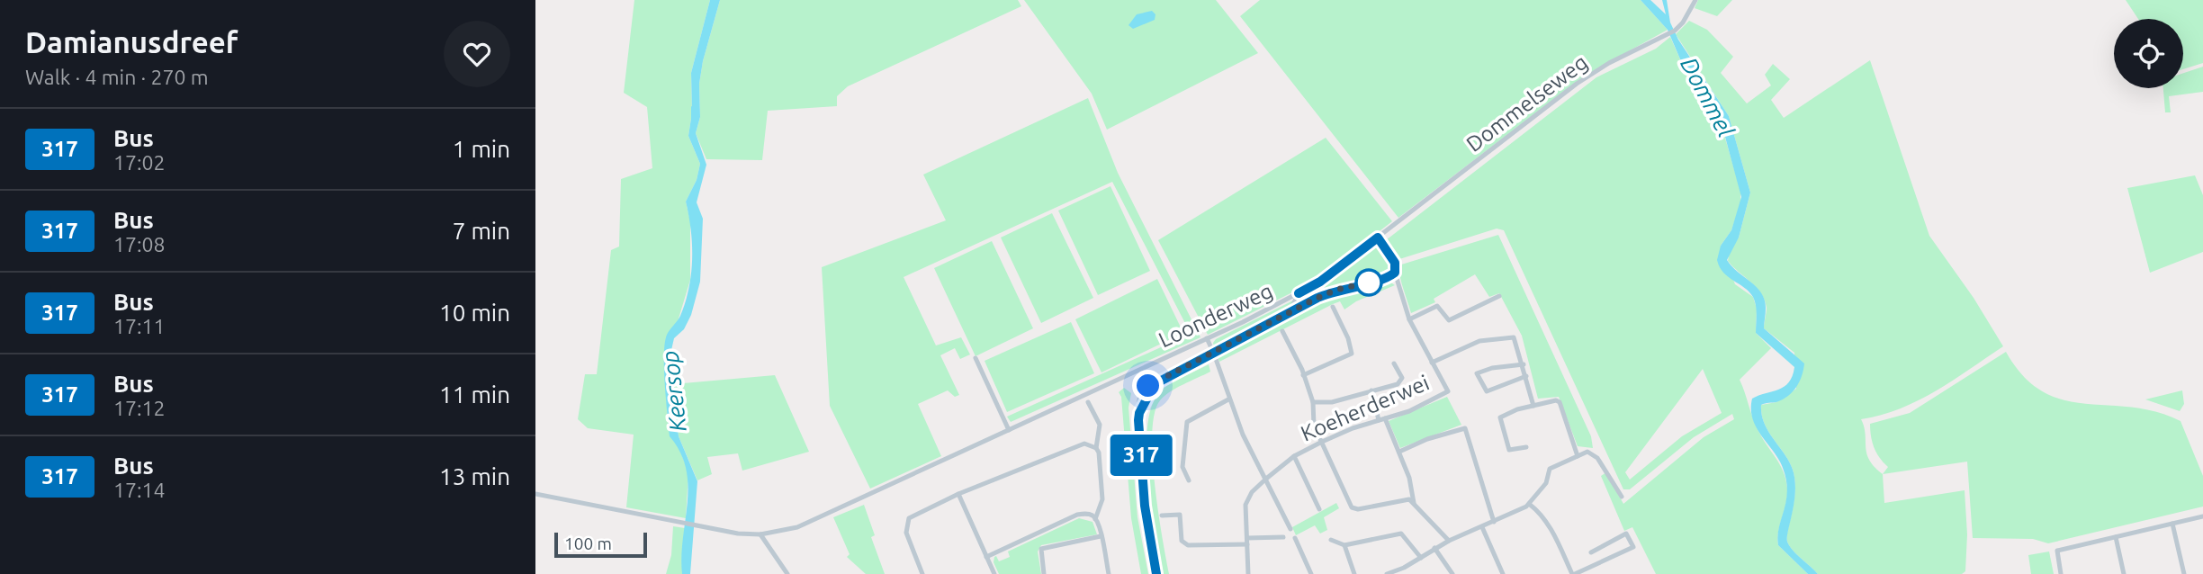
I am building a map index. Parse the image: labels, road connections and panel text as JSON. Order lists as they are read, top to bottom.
{
  "streets": {
    "street": ["Dommelseweg", "Loonderweg", "Koeherderwei"]
  },
  "crossings": [
    ["Dommelseweg", "Loonderweg"]
  ],
  "water": ["Dommel", "Keersop"],
  "lines": ["bus line 317"],
  "scale_bar": "100 m",
  "page": {
    "heading": ["Damianusdreef", "Walk · 4 min · 270 m"],
    "on_map": "317",
    "list": [
      {
        "mark": "317",
        "name": "Bus",
        "note": "17:02",
        "value": "1 min"
      },
      {
        "mark": "317",
        "name": "Bus",
        "note": "17:08",
        "value": "7 min"
      },
      {
        "mark": "317",
        "name": "Bus",
        "note": "17:11",
        "value": "10 min"
      },
      {
        "mark": "317",
        "name": "Bus",
        "note": "17:12",
        "value": "11 min"
      },
      {
        "mark": "317",
        "name": "Bus",
        "note": "17:14",
        "value": "13 min"
      }
    ],
    "scale": "100 m"
  }
}
